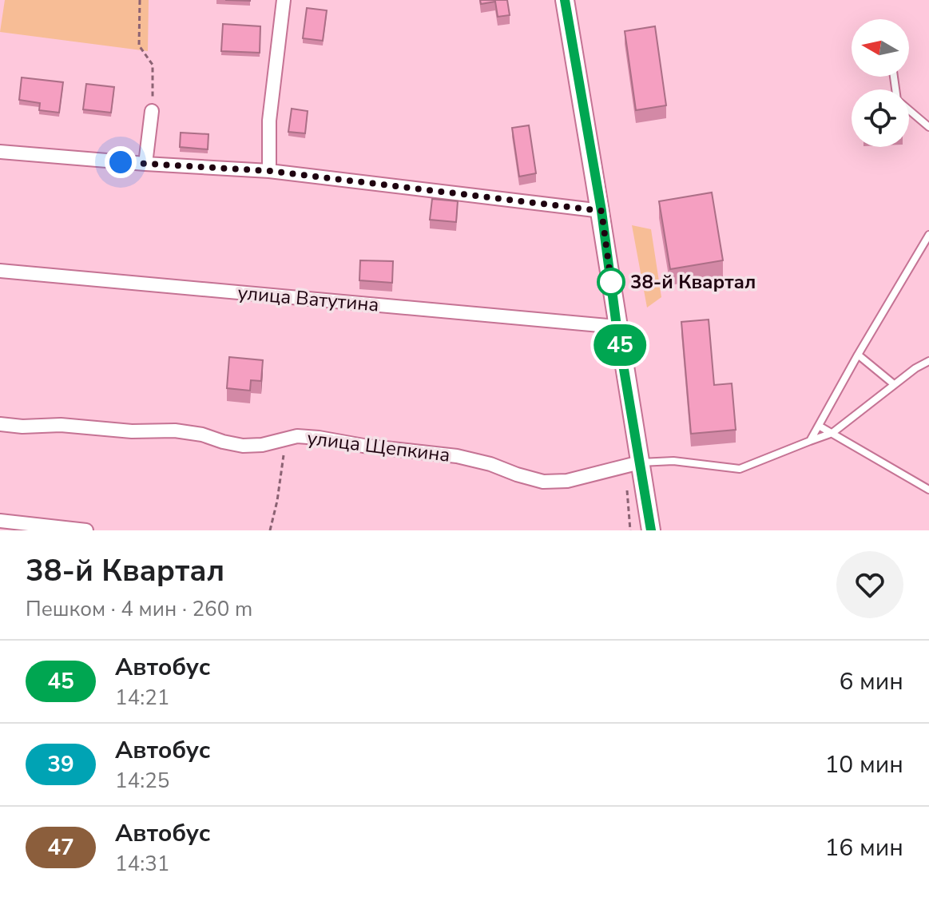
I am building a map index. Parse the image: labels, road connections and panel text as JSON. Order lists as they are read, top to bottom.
{
  "streets": {
    "street": ["улица Ватутина", "улица Щепкина"]
  },
  "places": ["38-й Квартал"],
  "lines": ["bus line 45"],
  "north": "left",
  "page": {
    "on_map": "45",
    "heading": ["38-й Квартал", "Пешком · 4 мин · 260 m"],
    "list": [
      {
        "mark": "45",
        "name": "Автобус",
        "note": "14:21",
        "value": "6 мин"
      },
      {
        "mark": "39",
        "name": "Автобус",
        "note": "14:25",
        "value": "10 мин"
      },
      {
        "mark": "47",
        "name": "Автобус",
        "note": "14:31",
        "value": "16 мин"
      }
    ]
  }
}
